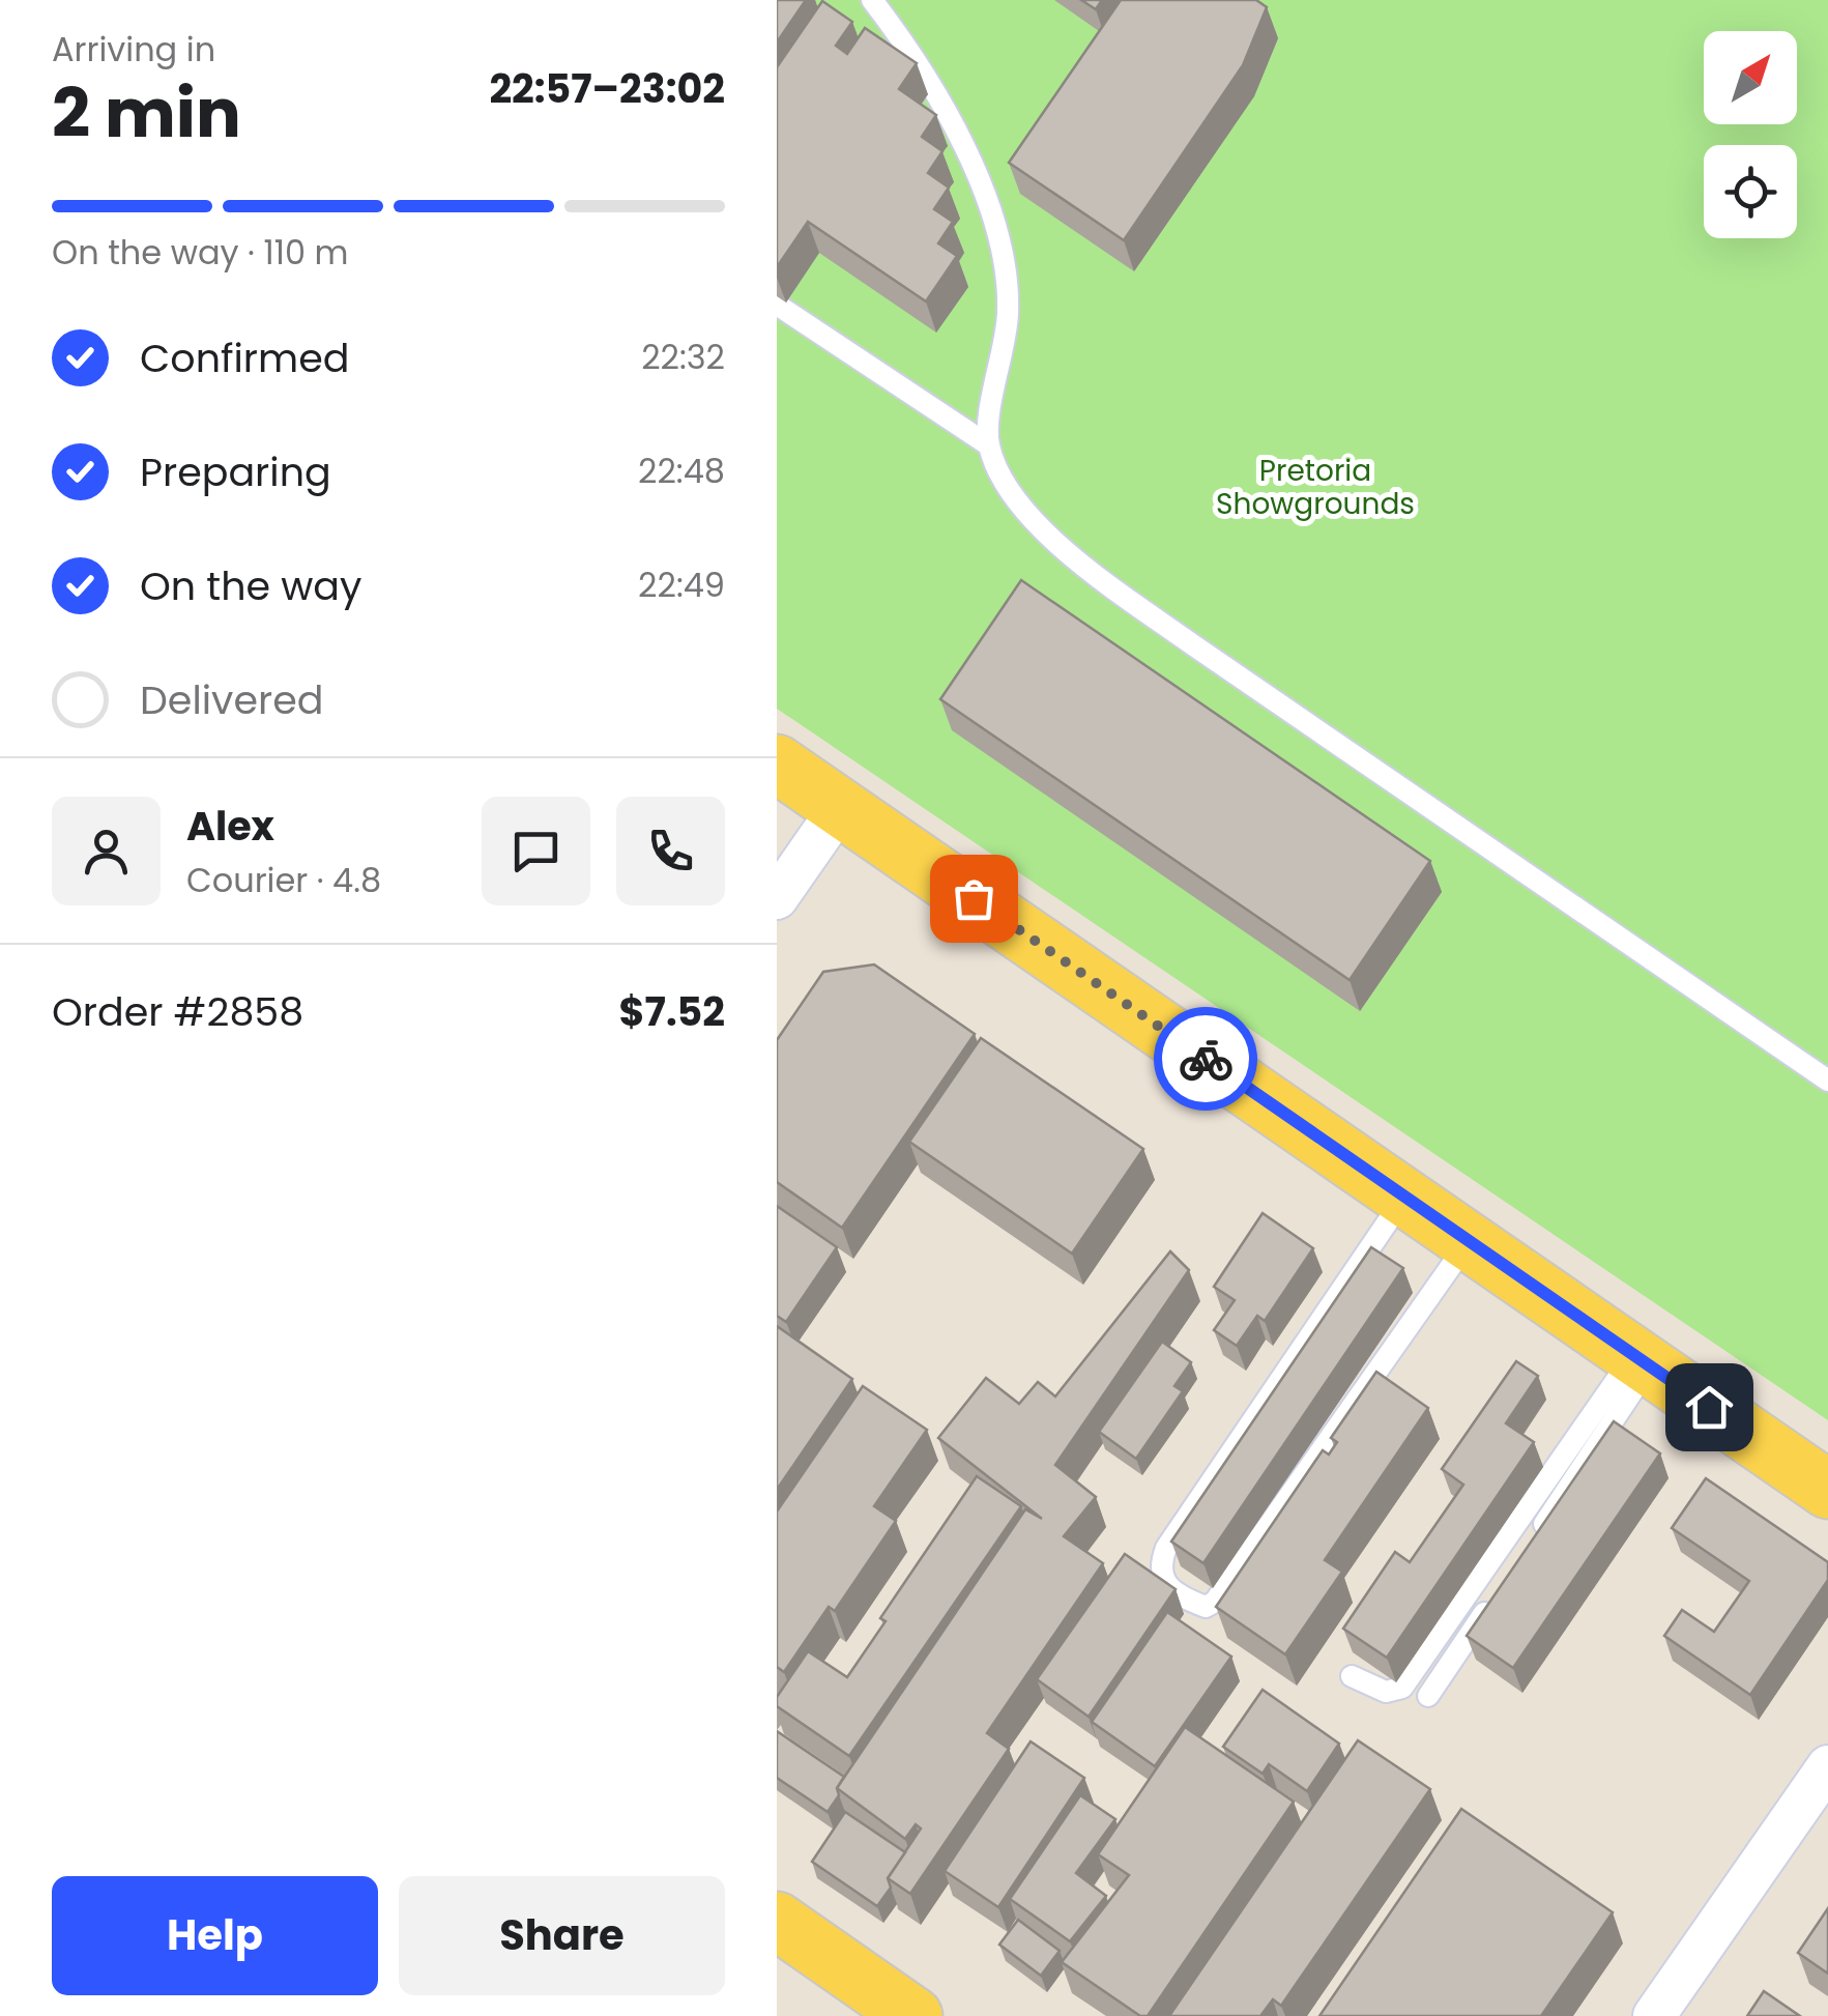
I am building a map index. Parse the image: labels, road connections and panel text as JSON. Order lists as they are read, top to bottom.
{
  "parks": ["Pretoria Showgrounds"],
  "north": "top right",
  "page": {
    "heading": ["2 min", "Arriving in", "22:57–23:02"],
    "panel": [
      "Alex",
      "Courier · 4.8",
      "Order #2858",
      "$7.52"
    ],
    "bar": "On the way · 110 m",
    "list": [
      ["Confirmed", "22:32"],
      ["Preparing", "22:48"],
      ["On the way", "22:49"],
      "Delivered"
    ],
    "buttons": ["Help", "Share"]
  }
}
